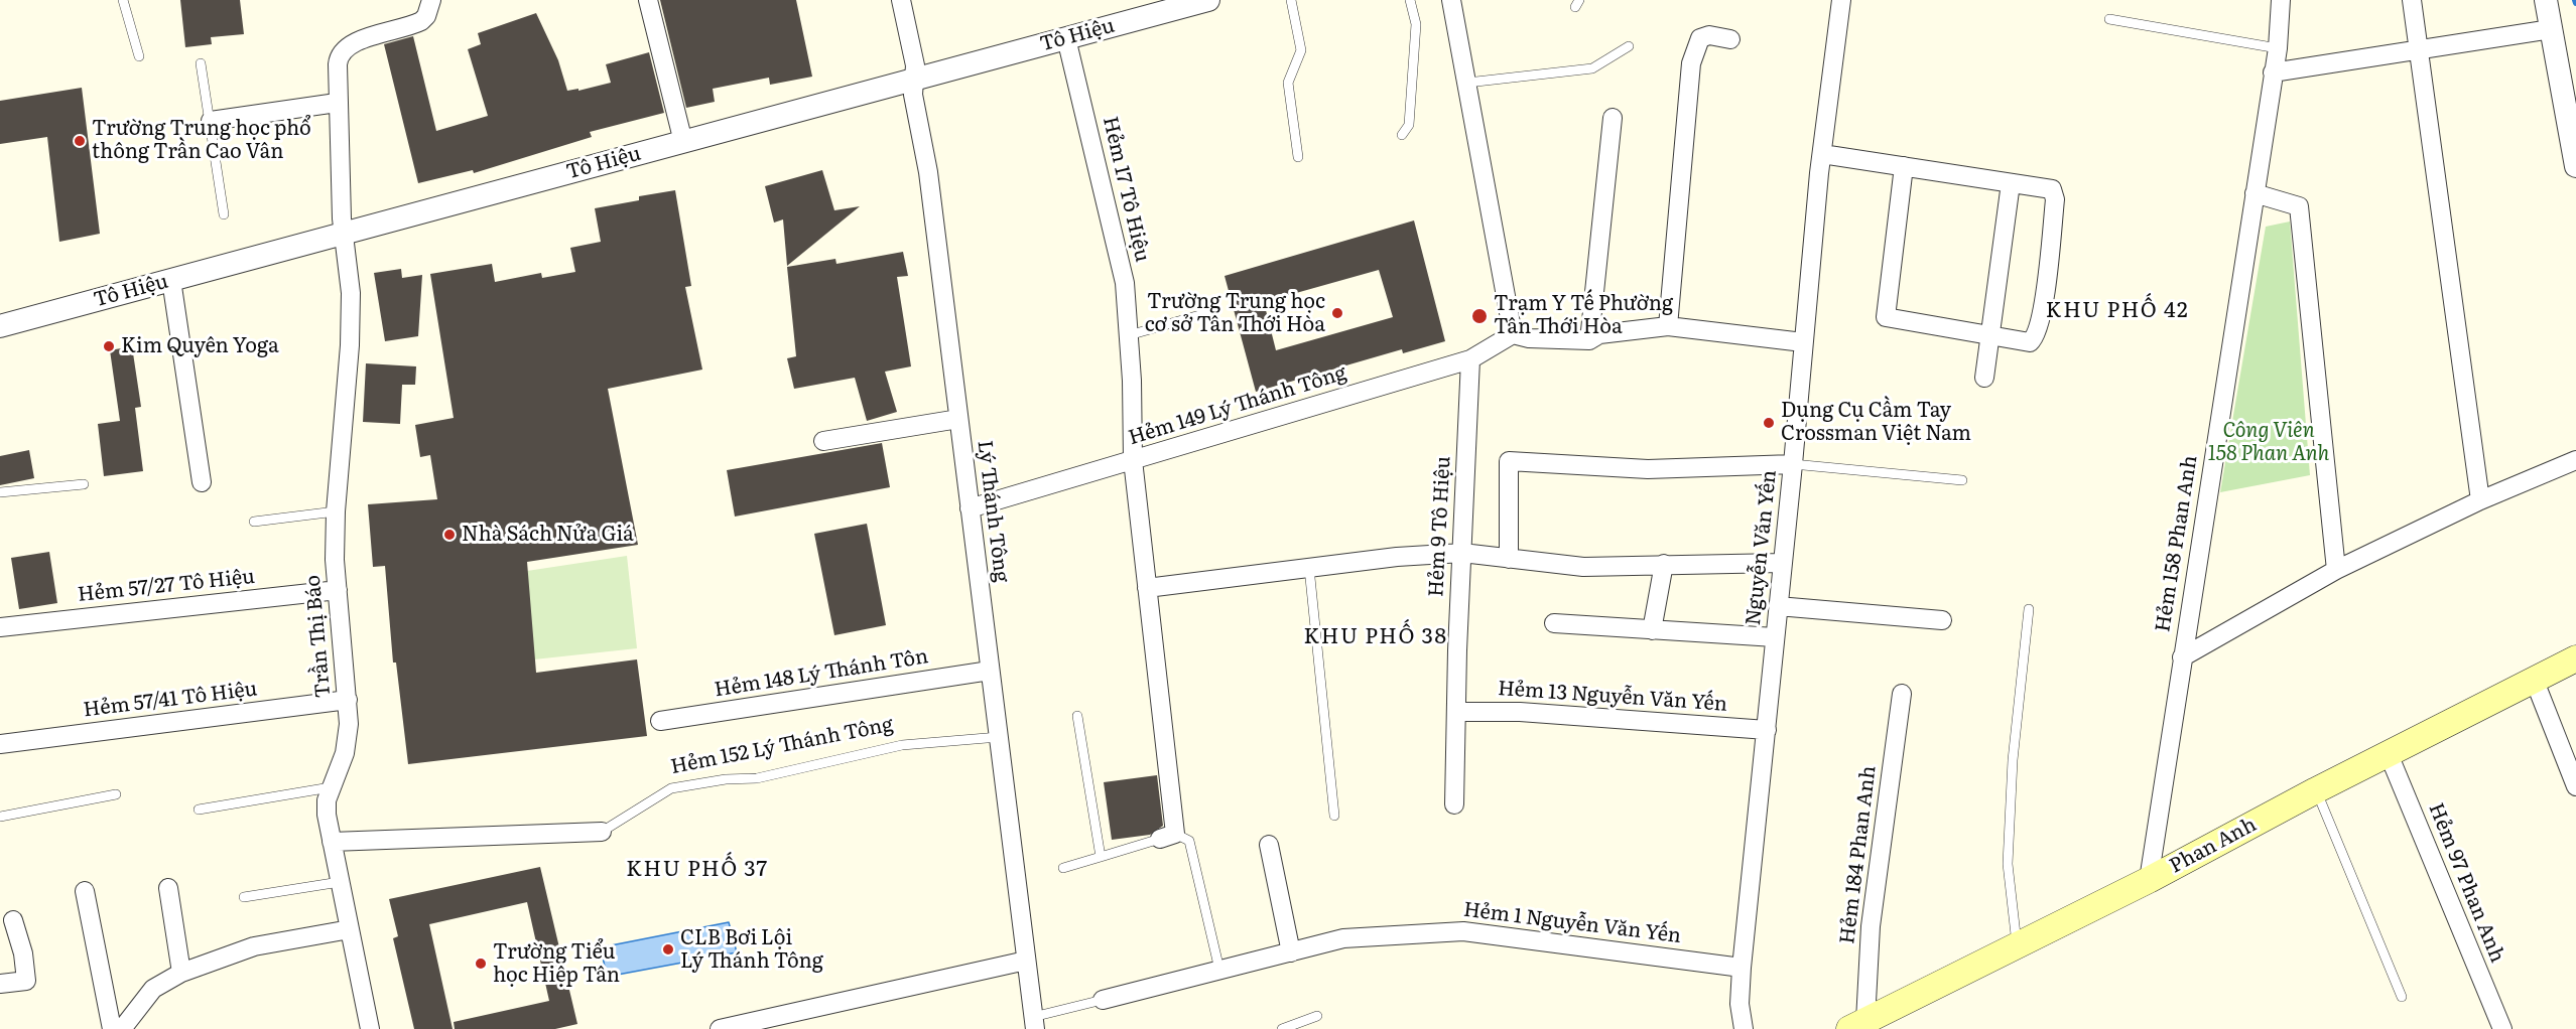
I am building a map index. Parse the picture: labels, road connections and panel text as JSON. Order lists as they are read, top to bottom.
{
  "streets": {
    "main road": ["Phan Anh"],
    "street": [
      "Tô Hiệu",
      "Hẻm 17 Tô Hiệu",
      "Hẻm 149 Lý Thánh Tông",
      "Lý Thánh Tông",
      "Hẻm 9 Tô Hiệu",
      "Hẻm 158 Phan Anh",
      "Nguyễn Văn Yến",
      "Hẻm 57/27 Tô Hiệu",
      "Trần Thị Báo",
      "Hẻm 148 Lý Thánh Tôn",
      "Hẻm 13 Nguyễn Văn Yến",
      "Hẻm 57/41 Tô Hiệu",
      "Hẻm 152 Lý Thánh Tông",
      "Hẻm 184 Phan Anh",
      "Hẻm 97 Phan Anh",
      "Hẻm 1 Nguyễn Văn Yến"
    ]
  },
  "crossings": [
    ["Tô Hiệu", "Hẻm 17 Tô Hiệu"],
    ["Tô Hiệu", "Lý Thánh Tông"],
    ["Tô Hiệu", "Trần Thị Báo"],
    ["Hẻm 17 Tô Hiệu", "Hẻm 149 Lý Thánh Tông"],
    ["Hẻm 149 Lý Thánh Tông", "Lý Thánh Tông"],
    ["Hẻm 149 Lý Thánh Tông", "Hẻm 9 Tô Hiệu"],
    ["Lý Thánh Tông", "Hẻm 148 Lý Thánh Tôn"],
    ["Lý Thánh Tông", "Hẻm 152 Lý Thánh Tông"],
    ["Hẻm 9 Tô Hiệu", "Hẻm 13 Nguyễn Văn Yến"],
    ["Hẻm 158 Phan Anh", "Phan Anh"],
    ["Nguyễn Văn Yến", "Hẻm 13 Nguyễn Văn Yến"],
    ["Nguyễn Văn Yến", "Hẻm 1 Nguyễn Văn Yến"],
    ["Hẻm 57/27 Tô Hiệu", "Trần Thị Báo"],
    ["Trần Thị Báo", "Hẻm 57/41 Tô Hiệu"],
    ["Trần Thị Báo", "Hẻm 152 Lý Thánh Tông"],
    ["Phan Anh", "Hẻm 184 Phan Anh"],
    ["Phan Anh", "Hẻm 97 Phan Anh"]
  ],
  "districts": ["KHU PHỐ 42", "KHU PHỐ 38", "KHU PHỐ 37"],
  "parks": ["Công Viên 158 Phan Anh"],
  "places": [
    "Trường Trung học phổ thông Trần Cao Vân",
    "Trường Trung học cơ sở Tân Thới Hòa",
    "Trạm Y Tế Phường Tân Thới Hòa",
    "Kim Quyên Yoga",
    "Dụng Cụ Cầm Tay Crossman Việt Nam",
    "Nhà Sách Nửa Giá",
    "CLB Bơi Lội Lý Thánh Tông",
    "Trường Tiểu học Hiệp Tân"
  ]
}
